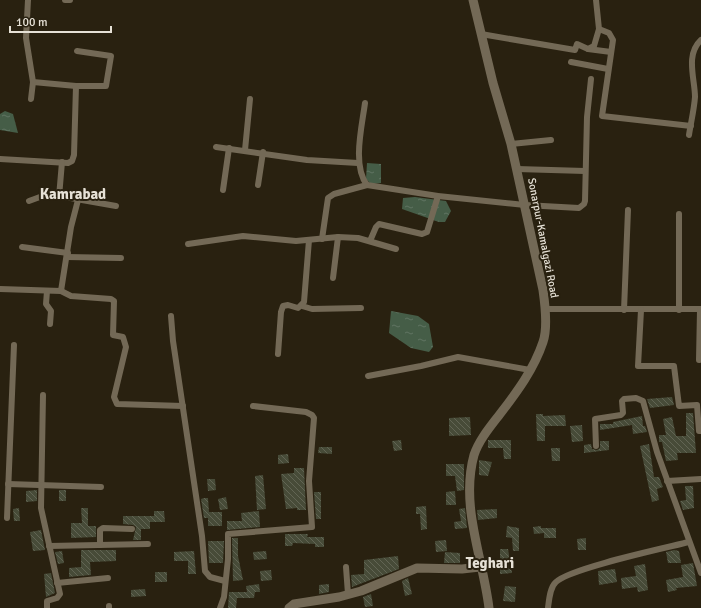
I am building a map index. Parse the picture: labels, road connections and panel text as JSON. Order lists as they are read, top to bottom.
{
  "streets": {
    "main road": ["Sonarpur-Kamalgazi Road"]
  },
  "districts": ["Kamrabad", "Teghari"],
  "scale_bar": "100 m"
}
